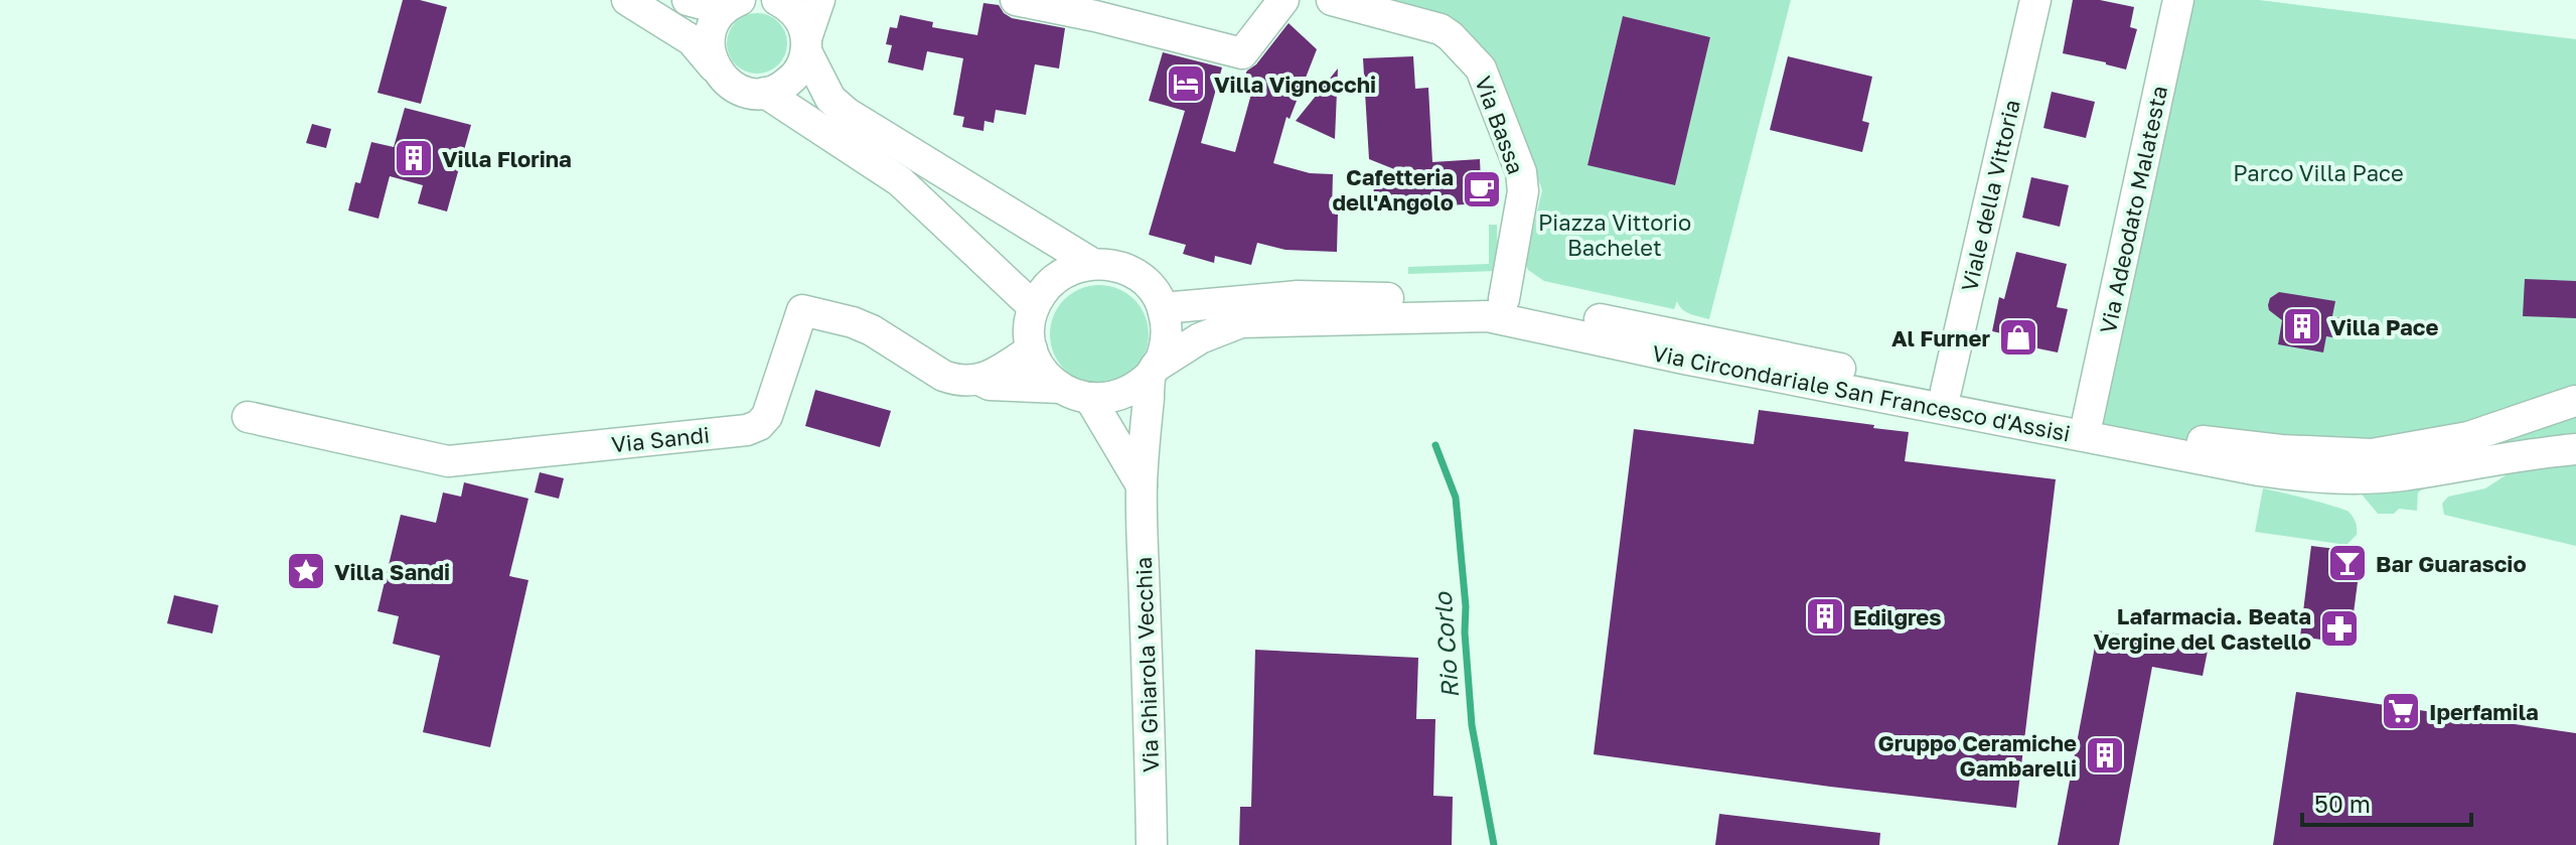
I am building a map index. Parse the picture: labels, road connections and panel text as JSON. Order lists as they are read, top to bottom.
{
  "streets": {
    "street": [
      "Via Bassa",
      "Viale della Vittoria",
      "Via Adeodato Malatesta",
      "Via Circondariale San Francesco d'Assisi",
      "Via Sandi",
      "Via Ghiarola Vecchia"
    ]
  },
  "crossings": [
    ["Via Bassa", "Via Circondariale San Francesco d'Assisi"],
    ["Viale della Vittoria", "Via Circondariale San Francesco d'Assisi"],
    ["Via Adeodato Malatesta", "Via Circondariale San Francesco d'Assisi"],
    ["Via Circondariale San Francesco d'Assisi", "Via Sandi"],
    ["Via Circondariale San Francesco d'Assisi", "Via Ghiarola Vecchia"],
    ["Via Sandi", "Via Ghiarola Vecchia"]
  ],
  "water": ["Rio Corlo"],
  "parks": ["Parco Villa Pace", "Piazza Vittorio Bachelet"],
  "places": {
    "hotel": ["Villa Vignocchi"],
    "building": [
      "Villa Florina",
      "Villa Pace",
      "Edilgres",
      "Gruppo Ceramiche Gambarelli"
    ],
    "cafe": ["Cafetteria dell'Angolo"],
    "shop": ["Al Furner"],
    "bar": ["Bar Guarascio"],
    "place": ["Villa Sandi"],
    "pharmacy": ["Lafarmacia. Beata Vergine del Castello"],
    "supermarket": ["Iperfamila"]
  },
  "scale_bar": "50 m"
}
